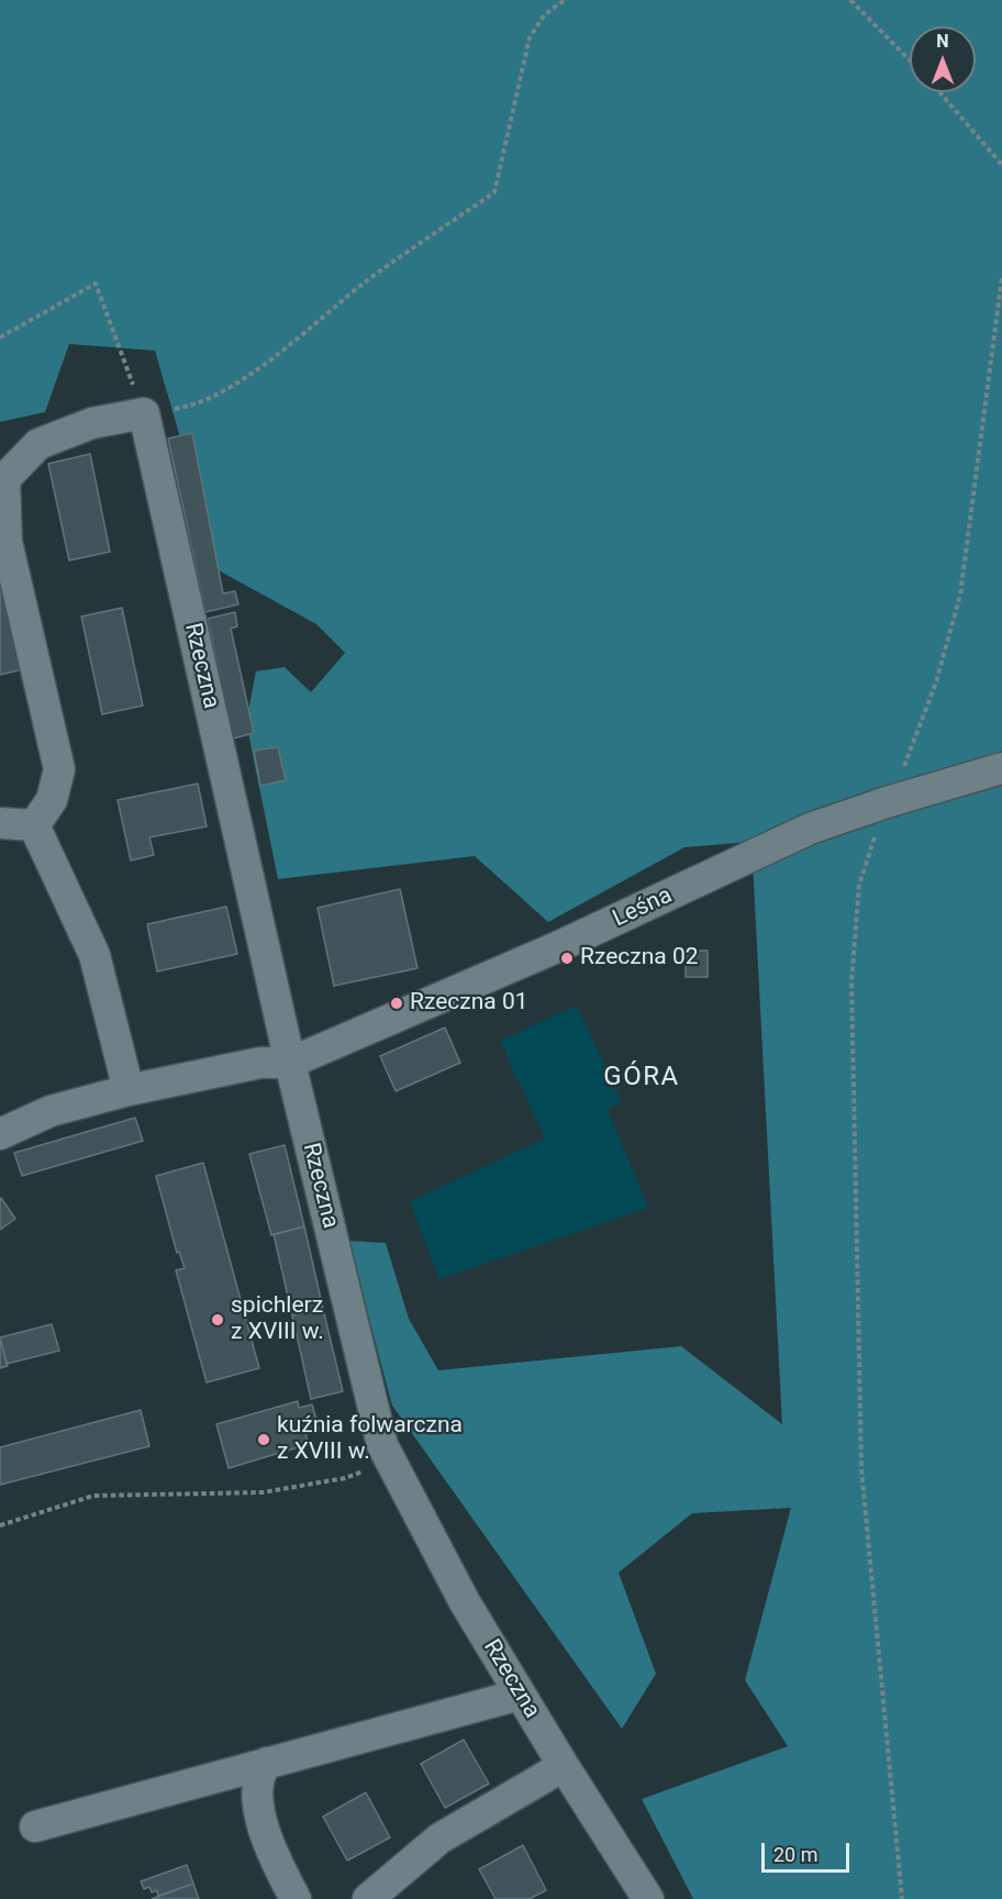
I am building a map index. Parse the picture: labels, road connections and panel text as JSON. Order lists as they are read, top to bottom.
{
  "streets": {
    "street": ["Rzeczna", "Leśna"]
  },
  "crossings": [
    ["Rzeczna", "Leśna"]
  ],
  "districts": ["GÓRA"],
  "places": [
    "Rzeczna 02",
    "Rzeczna 01",
    "spichlerz z XVIII w.",
    "kuźnia folwarczna z XVIII w."
  ],
  "scale_bar": "20 m",
  "north": "top"
}
